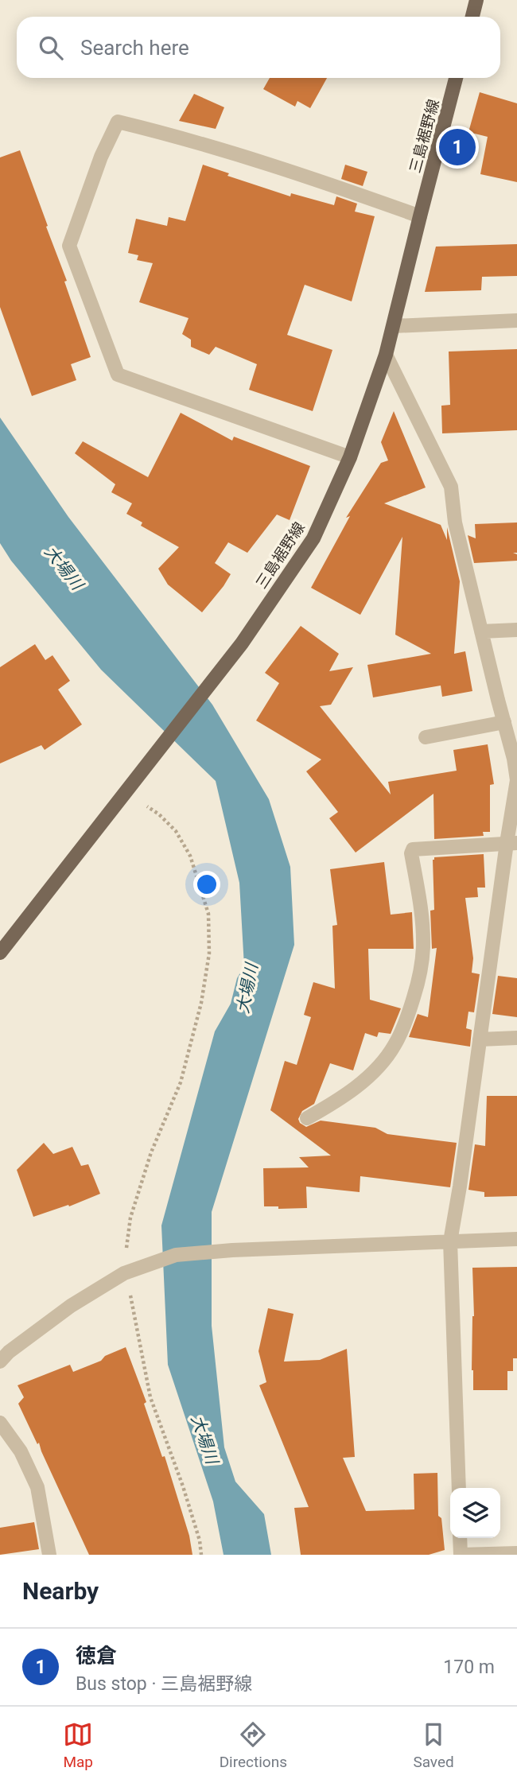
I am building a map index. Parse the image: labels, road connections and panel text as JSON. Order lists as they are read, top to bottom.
{
  "streets": {
    "main road": ["三島裾野線"]
  },
  "water": ["大場川"],
  "page": {
    "search": "Search here",
    "pins": "1",
    "heading": "Nearby",
    "list": [
      {
        "mark": "1",
        "name": "徳倉",
        "note": "Bus stop · 三島裾野線",
        "value": "170 m"
      }
    ],
    "nav": ["Map", "Directions", "Saved"]
  }
}
